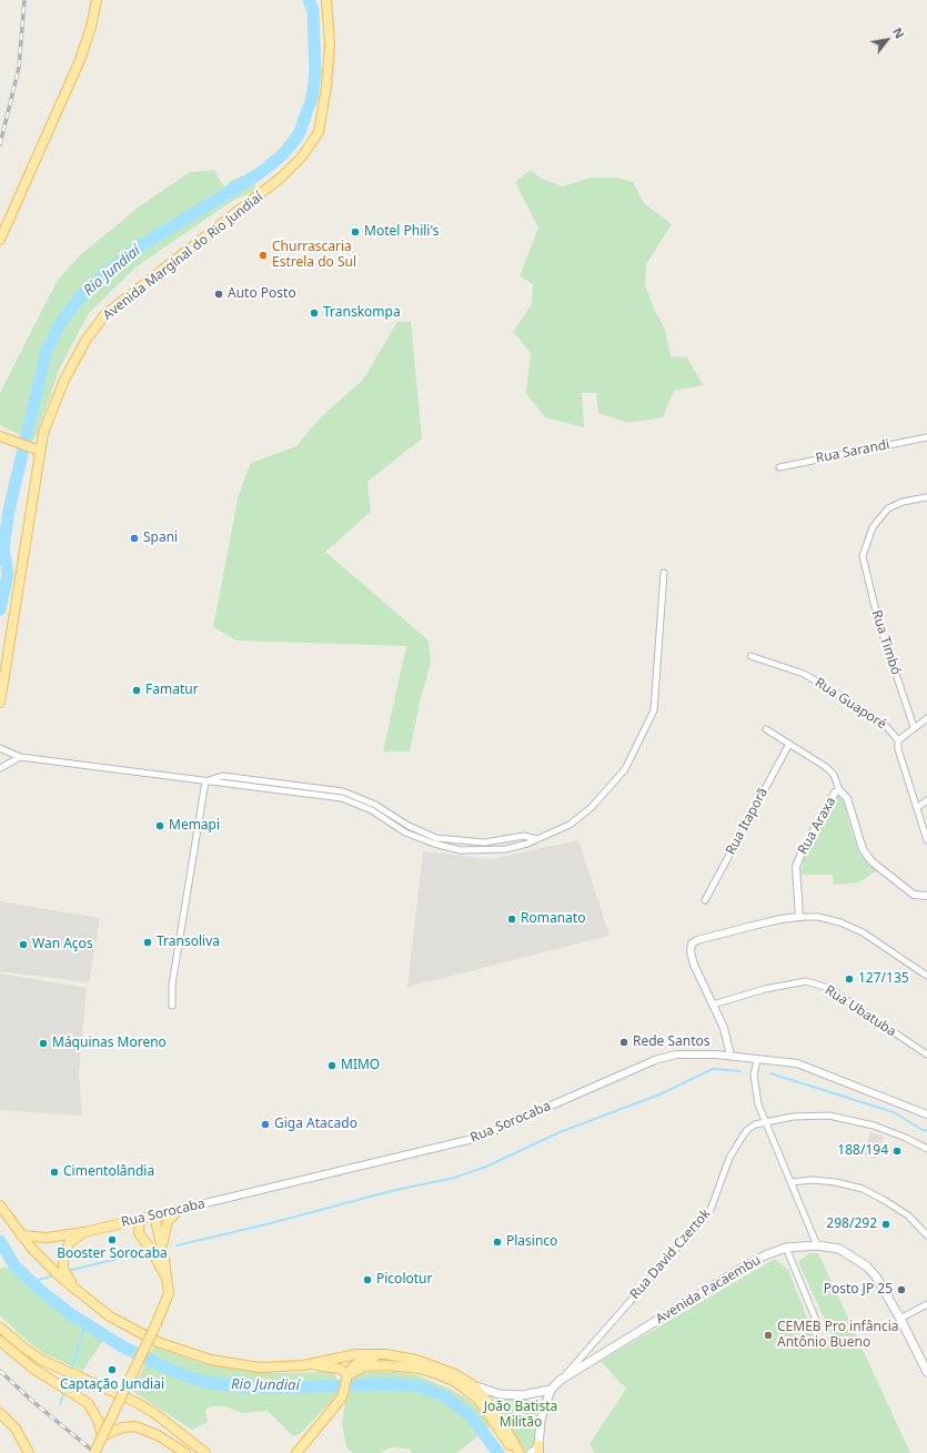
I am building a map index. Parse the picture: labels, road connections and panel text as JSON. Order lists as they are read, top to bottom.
{
  "streets": {
    "main road": ["Avenida Marginal do Rio Jundiaí", "Rua Sorocaba", "Avenida Pacaembu"],
    "street": [
      "Rua Sarandi",
      "Rua Timbó",
      "Rua Guaporé",
      "Rua Itaporã",
      "Rua Araxa",
      "Rua Ubatuba",
      "Rua David Czertok"
    ]
  },
  "crossings": [
    ["Rua David Czertok", "Avenida Pacaembu"]
  ],
  "water": ["Rio Jundiaí"],
  "parks": ["João Batista Militão"],
  "places": [
    "Motel Phili's",
    "Churrascaria Estrela do Sul",
    "Auto Posto",
    "Transkompa",
    "Spani",
    "Famatur",
    "Memapi",
    "Romanato",
    "Transoliva",
    "Wan Aços",
    "127/135",
    "Rede Santos",
    "Máquinas Moreno",
    "MIMO",
    "Giga Atacado",
    "188/194",
    "Cimentolândia",
    "298/292",
    "Booster Sorocaba",
    "Plasinco",
    "Picolotur",
    "Posto JP 25",
    "CEMEB Pro infância Antônio Bueno",
    "Captação Jundiai"
  ],
  "north": "top right"
}
